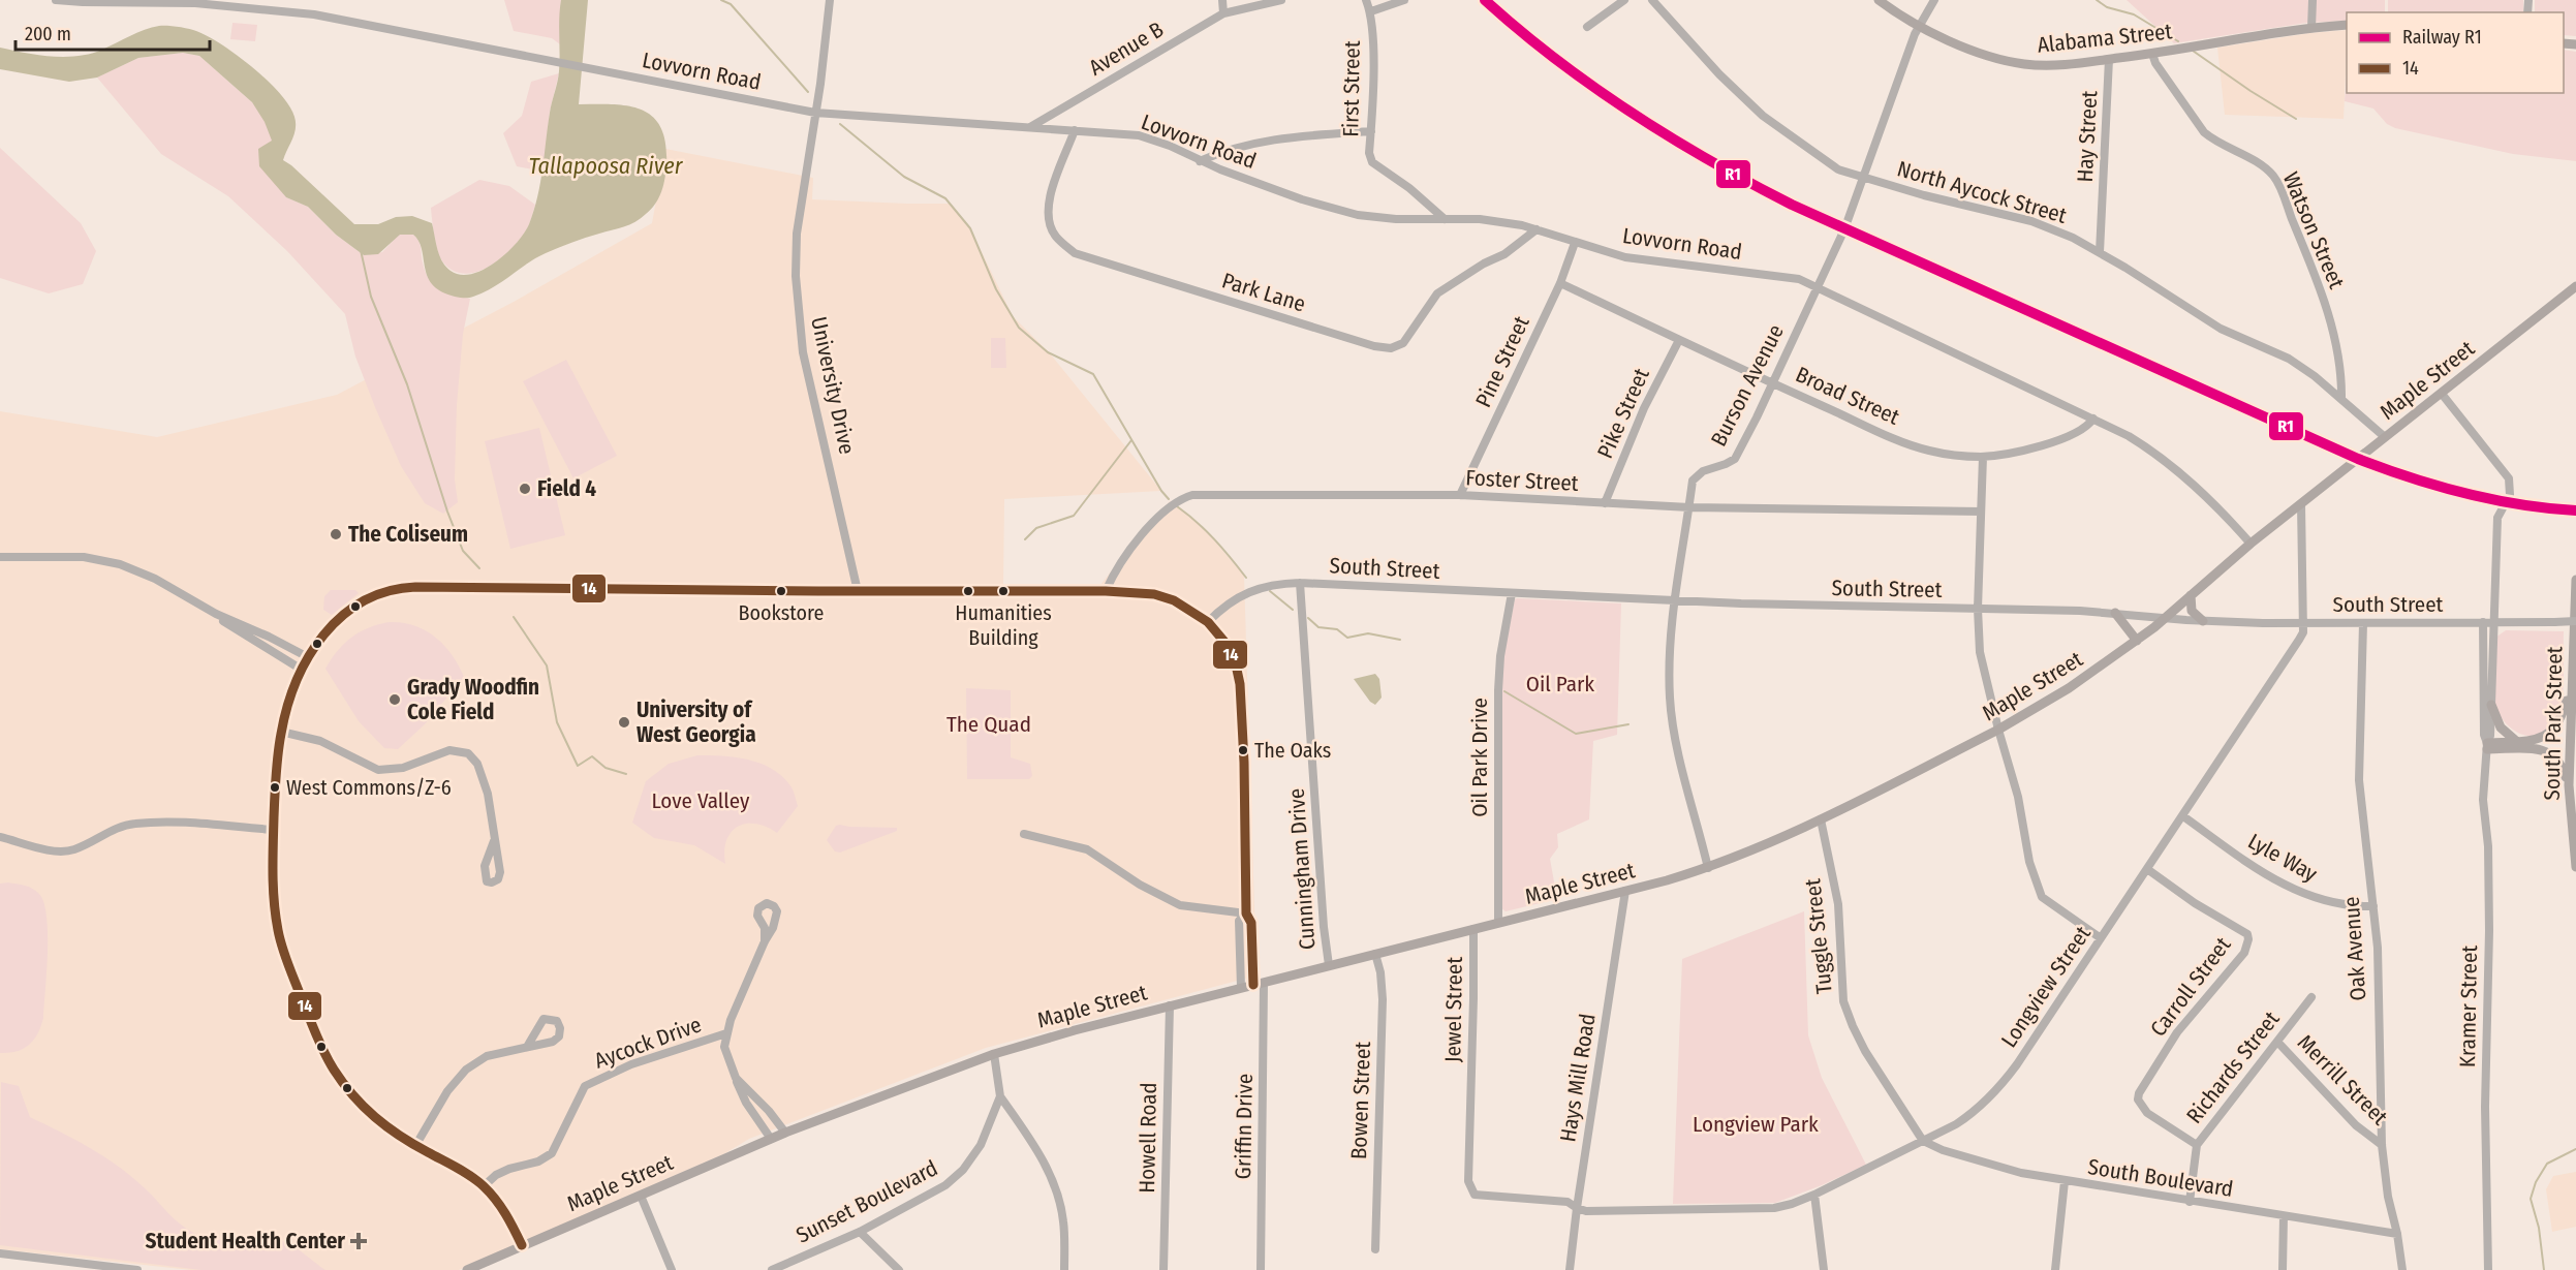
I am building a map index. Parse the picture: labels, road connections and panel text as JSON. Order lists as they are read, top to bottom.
{
  "streets": {
    "main road": ["Alabama Street", "Maple Street", "South Park Street"],
    "street": [
      "Avenue B",
      "Lovvorn Road",
      "First Street",
      "Hay Street",
      "North Aycock Street",
      "Watson Street",
      "Park Lane",
      "Pine Street",
      "University Drive",
      "Burson Avenue",
      "Broad Street",
      "Pike Street",
      "Foster Street",
      "South Street",
      "Oil Park Drive",
      "Lyle Way",
      "Cunningham Drive",
      "Tuggle Street",
      "Oak Avenue",
      "Longview Street",
      "Carroll Street",
      "Kramer Street",
      "Jewel Street",
      "Aycock Drive",
      "Richards Street",
      "Hays Mill Road",
      "Merrill Street",
      "Bowen Street",
      "Griffin Drive",
      "Howell Road",
      "South Boulevard",
      "Sunset Boulevard"
    ]
  },
  "crossings": [
    ["Alabama Street", "Hay Street"],
    ["Alabama Street", "Watson Street"],
    ["Alabama Street", "Burson Avenue"],
    ["Avenue B", "Lovvorn Road"],
    ["Lovvorn Road", "First Street"],
    ["Lovvorn Road", "Park Lane"],
    ["Lovvorn Road", "Pine Street"],
    ["Lovvorn Road", "Maple Street"],
    ["Lovvorn Road", "University Drive"],
    ["Lovvorn Road", "Burson Avenue"],
    ["Lovvorn Road", "Broad Street"],
    ["Hay Street", "North Aycock Street"],
    ["North Aycock Street", "Watson Street"],
    ["North Aycock Street", "Maple Street"],
    ["North Aycock Street", "Burson Avenue"],
    ["Pine Street", "Broad Street"],
    ["Pine Street", "Foster Street"],
    ["Maple Street", "Burson Avenue"],
    ["Maple Street", "South Street"],
    ["Maple Street", "Oil Park Drive"],
    ["Maple Street", "Cunningham Drive"],
    ["Maple Street", "Tuggle Street"],
    ["Maple Street", "Longview Street"],
    ["Maple Street", "Kramer Street"],
    ["Maple Street", "Jewel Street"],
    ["Maple Street", "Hays Mill Road"],
    ["Maple Street", "Bowen Street"],
    ["Maple Street", "Griffin Drive"],
    ["Maple Street", "Howell Road"],
    ["Maple Street", "Sunset Boulevard"],
    ["Burson Avenue", "Broad Street"],
    ["Burson Avenue", "Foster Street"],
    ["Burson Avenue", "South Street"],
    ["Broad Street", "Pike Street"],
    ["Pike Street", "Foster Street"],
    ["South Street", "Oil Park Drive"],
    ["South Street", "Cunningham Drive"],
    ["South Street", "Oak Avenue"],
    ["South Street", "Longview Street"],
    ["South Street", "Kramer Street"],
    ["Lyle Way", "Oak Avenue"],
    ["Lyle Way", "Longview Street"],
    ["Tuggle Street", "Longview Street"],
    ["Tuggle Street", "South Boulevard"],
    ["Oak Avenue", "Merrill Street"],
    ["Oak Avenue", "South Boulevard"],
    ["Longview Street", "Carroll Street"],
    ["Longview Street", "Jewel Street"],
    ["Longview Street", "Hays Mill Road"],
    ["Longview Street", "South Boulevard"],
    ["Carroll Street", "Richards Street"],
    ["Jewel Street", "Hays Mill Road"],
    ["Richards Street", "Merrill Street"],
    ["Richards Street", "South Boulevard"]
  ],
  "water": ["Tallapoosa River"],
  "parks": [
    "Oil Park",
    "The Quad",
    "Love Valley",
    "Longview Park"
  ],
  "places": {
    "other": [
      "Field 4",
      "The Coliseum",
      "Bookstore",
      "Humanities Building",
      "Grady Woodfin Cole Field",
      "University of West Georgia",
      "The Oaks",
      "West Commons/Z-6"
    ],
    "health": ["Student Health Center"]
  },
  "lines": ["rail line R1", "transit line 14"],
  "legend": ["Railway R1", "14"],
  "scale_bar": "200 m"
}
